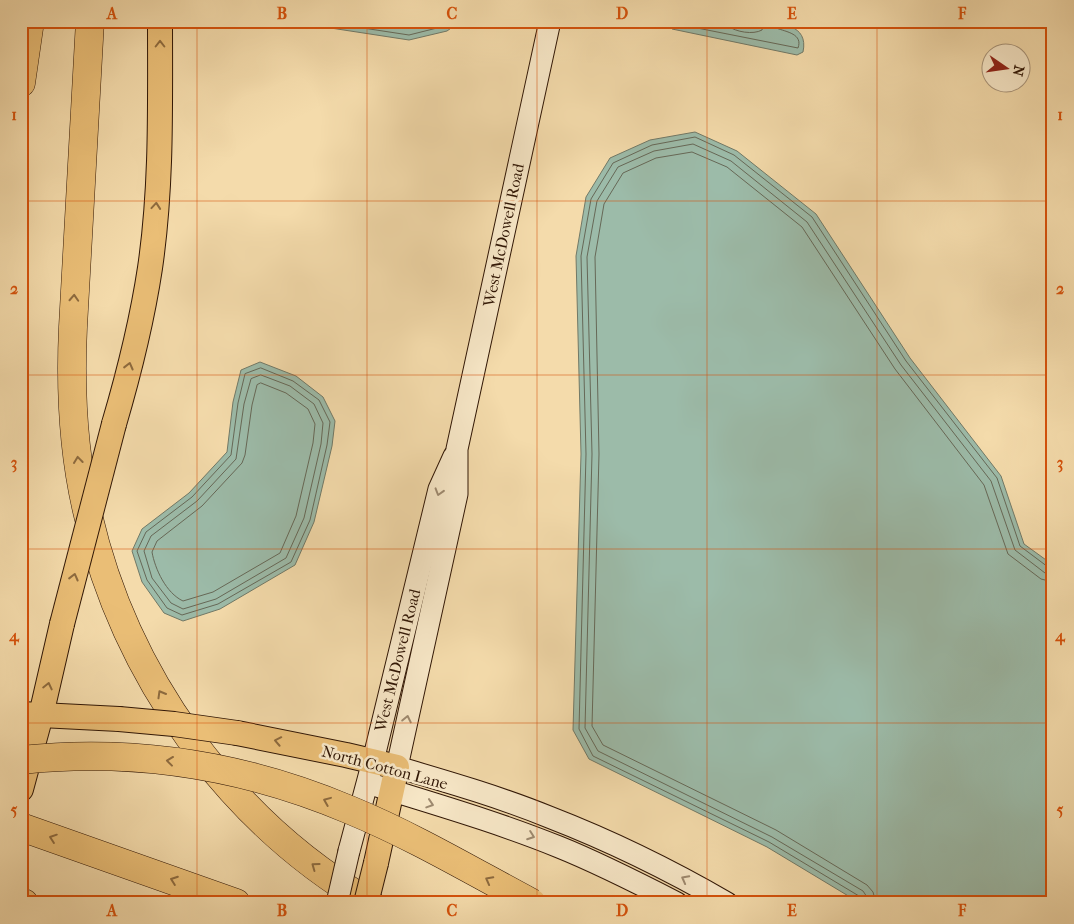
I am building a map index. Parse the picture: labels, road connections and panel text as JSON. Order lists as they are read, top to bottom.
{
  "streets": {
    "main road": ["West McDowell Road", "North Cotton Lane"]
  },
  "crossings": [
    ["West McDowell Road", "North Cotton Lane"]
  ],
  "north": "right",
  "grid": {
    "columns": [
      "A",
      "B",
      "C",
      "D",
      "E",
      "F"
    ],
    "rows": [
      "1",
      "2",
      "3",
      "4",
      "5"
    ]
  }
}
